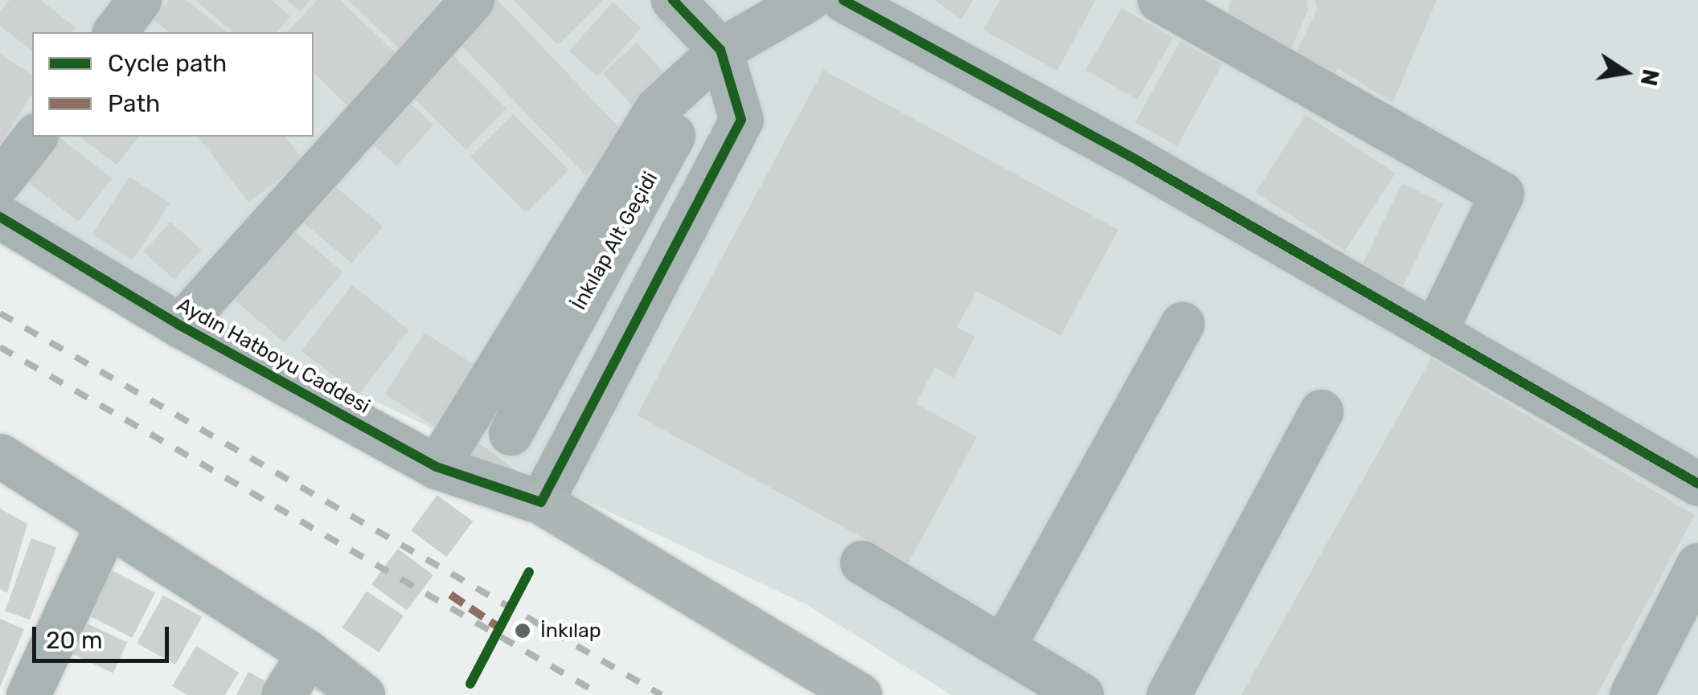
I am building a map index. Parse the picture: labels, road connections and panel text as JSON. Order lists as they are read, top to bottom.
{
  "streets": {
    "main road": ["Aydın Hatboyu Caddesi"],
    "street": ["İnkılap Alt Geçidi"]
  },
  "places": ["İnkılap"],
  "legend": ["Cycle path", "Path"],
  "scale_bar": "20 m",
  "north": "right"
}
